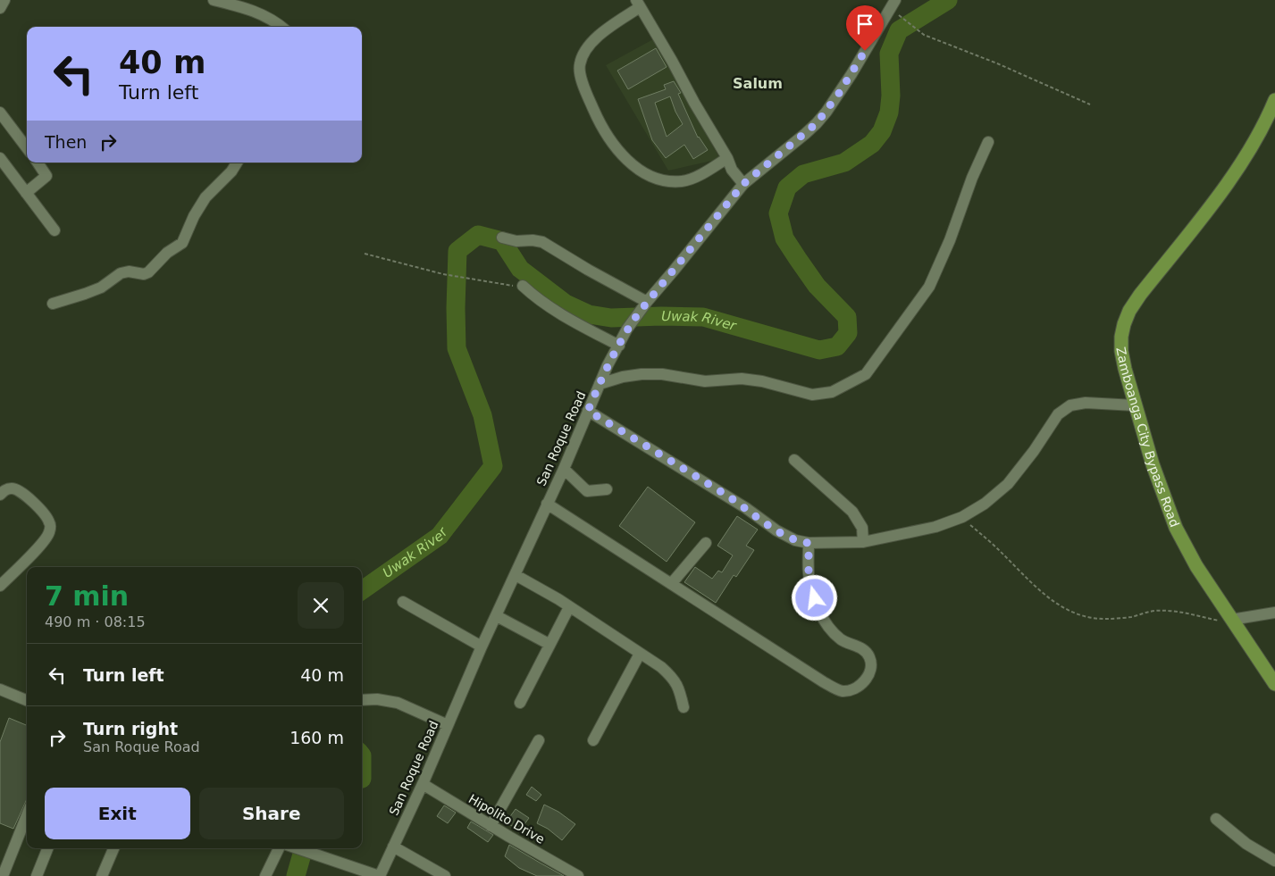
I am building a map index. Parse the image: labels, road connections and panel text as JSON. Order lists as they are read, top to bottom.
{
  "streets": {
    "main road": ["Zamboanga City Bypass Road"],
    "street": ["San Roque Road", "Hipolito Drive"]
  },
  "crossings": [
    ["San Roque Road", "Hipolito Drive"]
  ],
  "districts": ["Salum"],
  "water": ["Uwak River"],
  "page": {
    "turn": ["40 m", "Turn left"],
    "then": "Then",
    "heading": ["7 min", "490 m · 08:15"],
    "list": [
      {
        "name": "Turn left",
        "value": "40 m"
      },
      {
        "name": "Turn right",
        "note": "San Roque Road",
        "value": "160 m"
      }
    ],
    "buttons": ["Exit", "Share"]
  }
}
